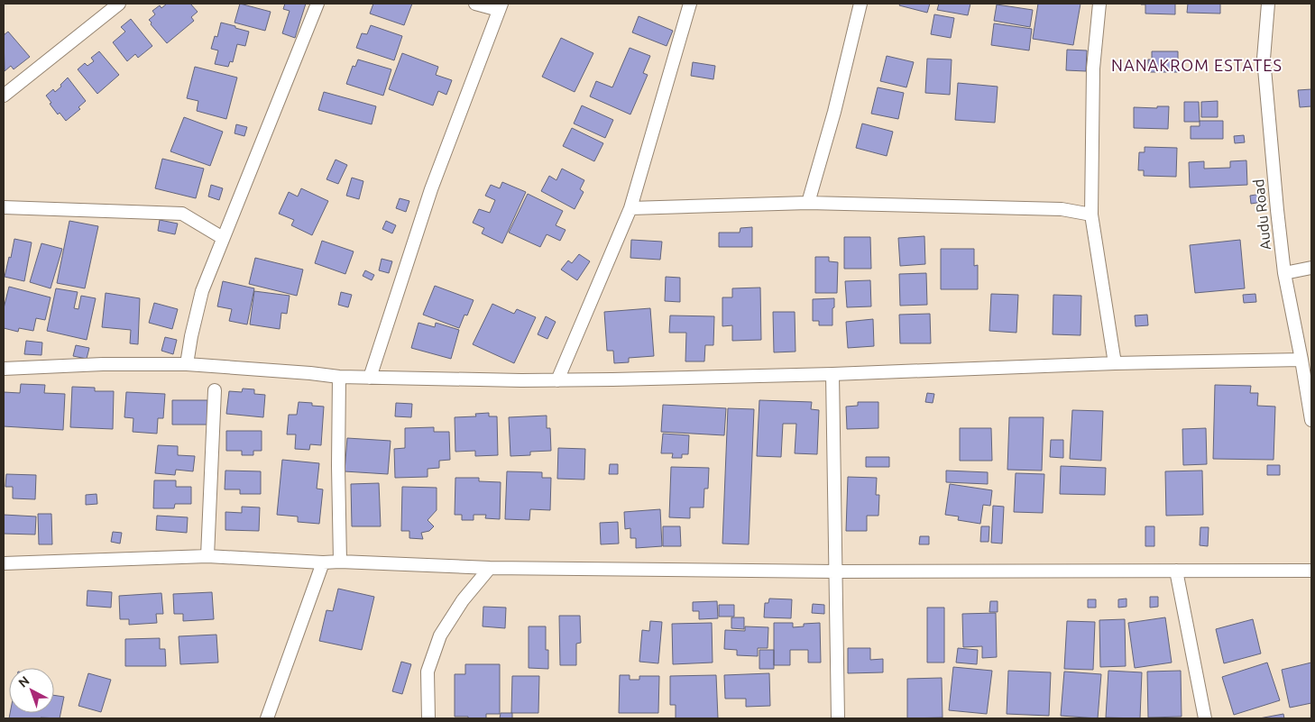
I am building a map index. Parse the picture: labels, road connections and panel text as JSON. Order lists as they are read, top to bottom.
{
  "streets": {
    "street": ["Audu Road"]
  },
  "districts": ["NANAKROM ESTATES"],
  "north": "top left"
}
